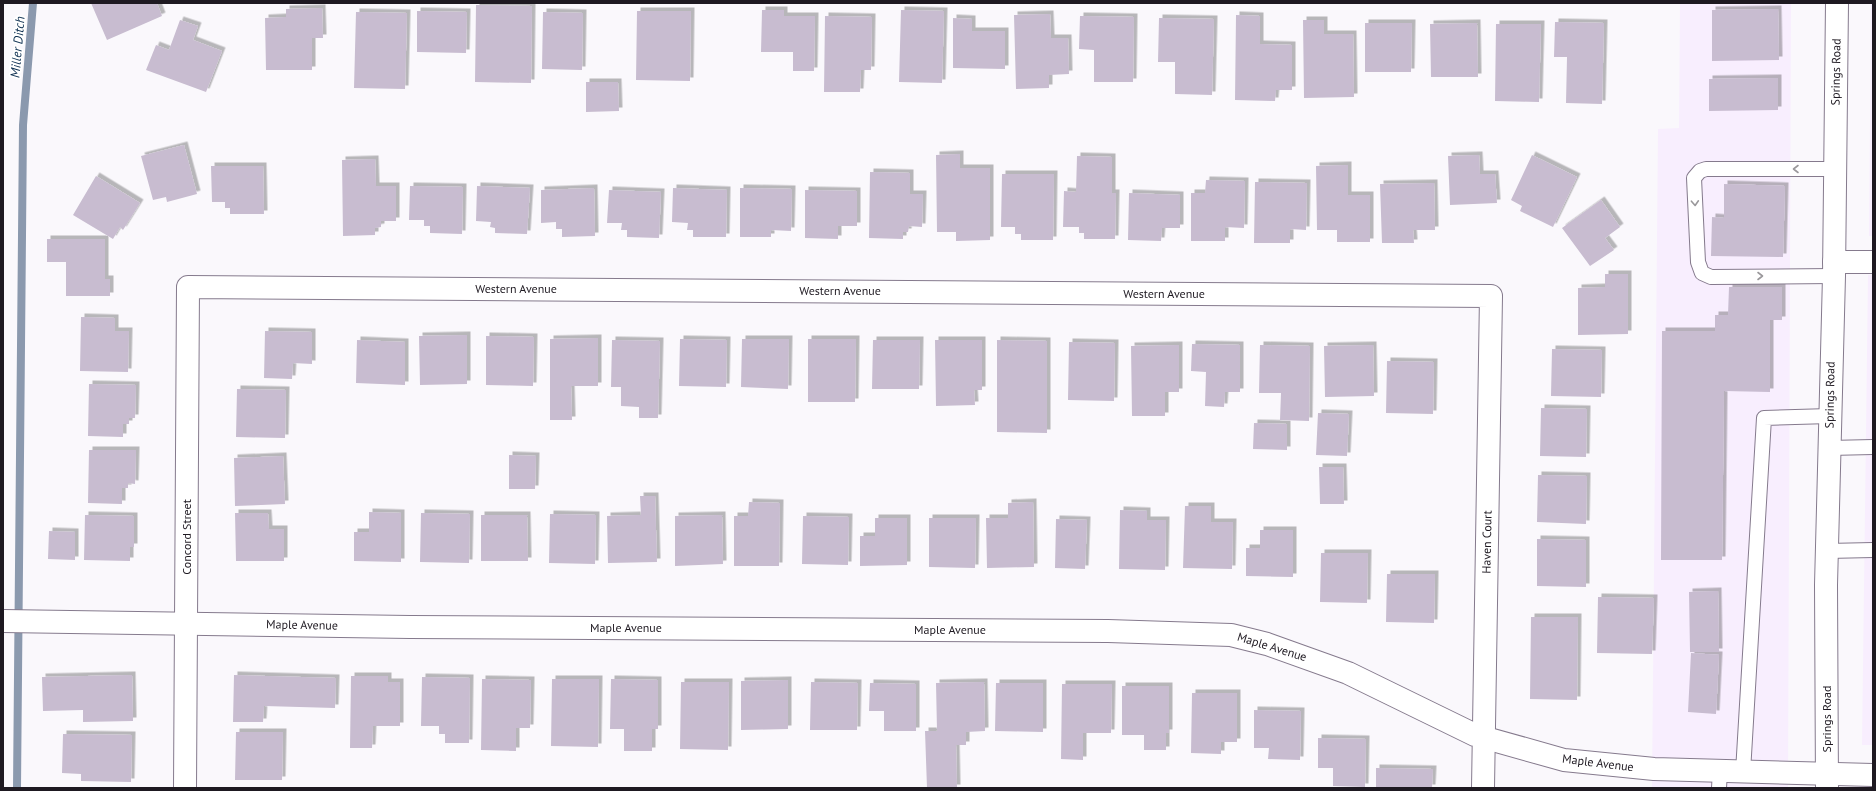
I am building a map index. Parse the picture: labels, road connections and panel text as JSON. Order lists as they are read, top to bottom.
{
  "streets": {
    "street": [
      "Springs Road",
      "Western Avenue",
      "Concord Street",
      "Haven Court",
      "Maple Avenue"
    ]
  },
  "crossings": [
    ["Springs Road", "Maple Avenue"],
    ["Western Avenue", "Concord Street"],
    ["Western Avenue", "Haven Court"],
    ["Concord Street", "Maple Avenue"],
    ["Haven Court", "Maple Avenue"]
  ],
  "water": ["Miller Ditch"]
}
